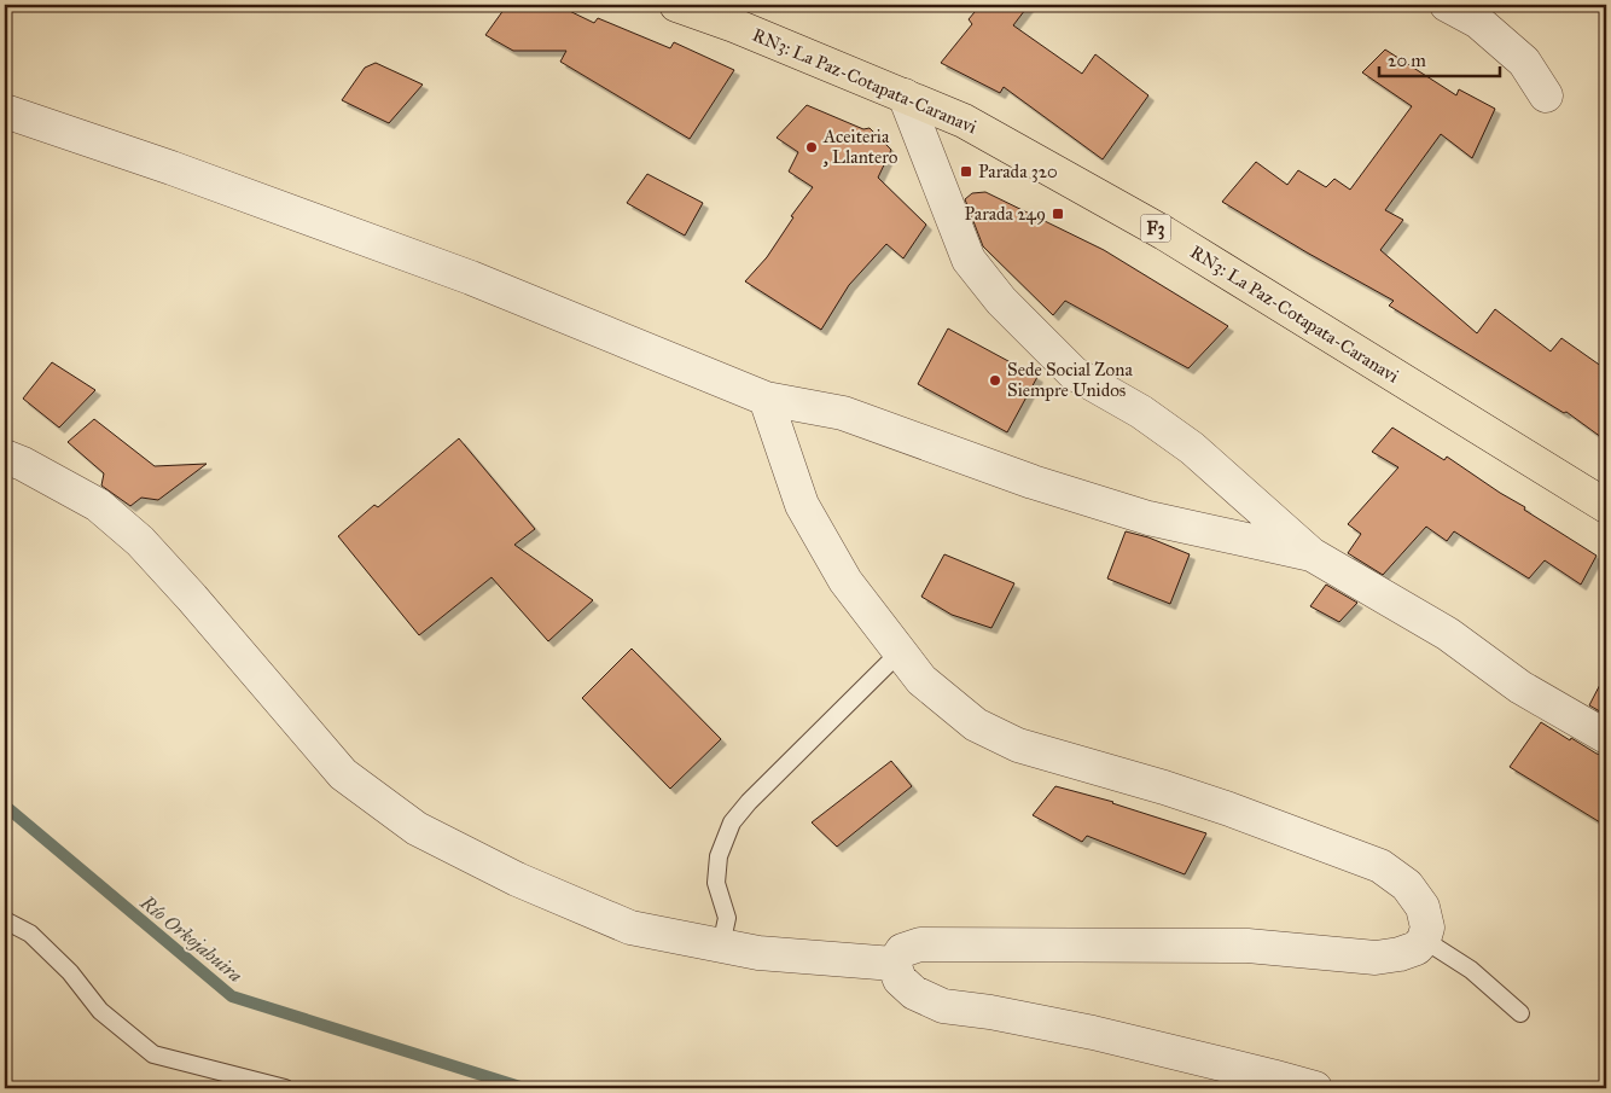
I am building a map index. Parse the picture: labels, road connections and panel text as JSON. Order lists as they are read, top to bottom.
{
  "streets": {
    "highway": ["RN3: La Paz-Cotapata-Caranavi", "F3"]
  },
  "water": ["Río Orkojahuira"],
  "places": {
    "other": ["Aceiteria , Llantero", "Sede Social Zona Siempre Unidos"],
    "transit": ["Parada 320", "Parada 249"]
  },
  "scale_bar": "20 m"
}
